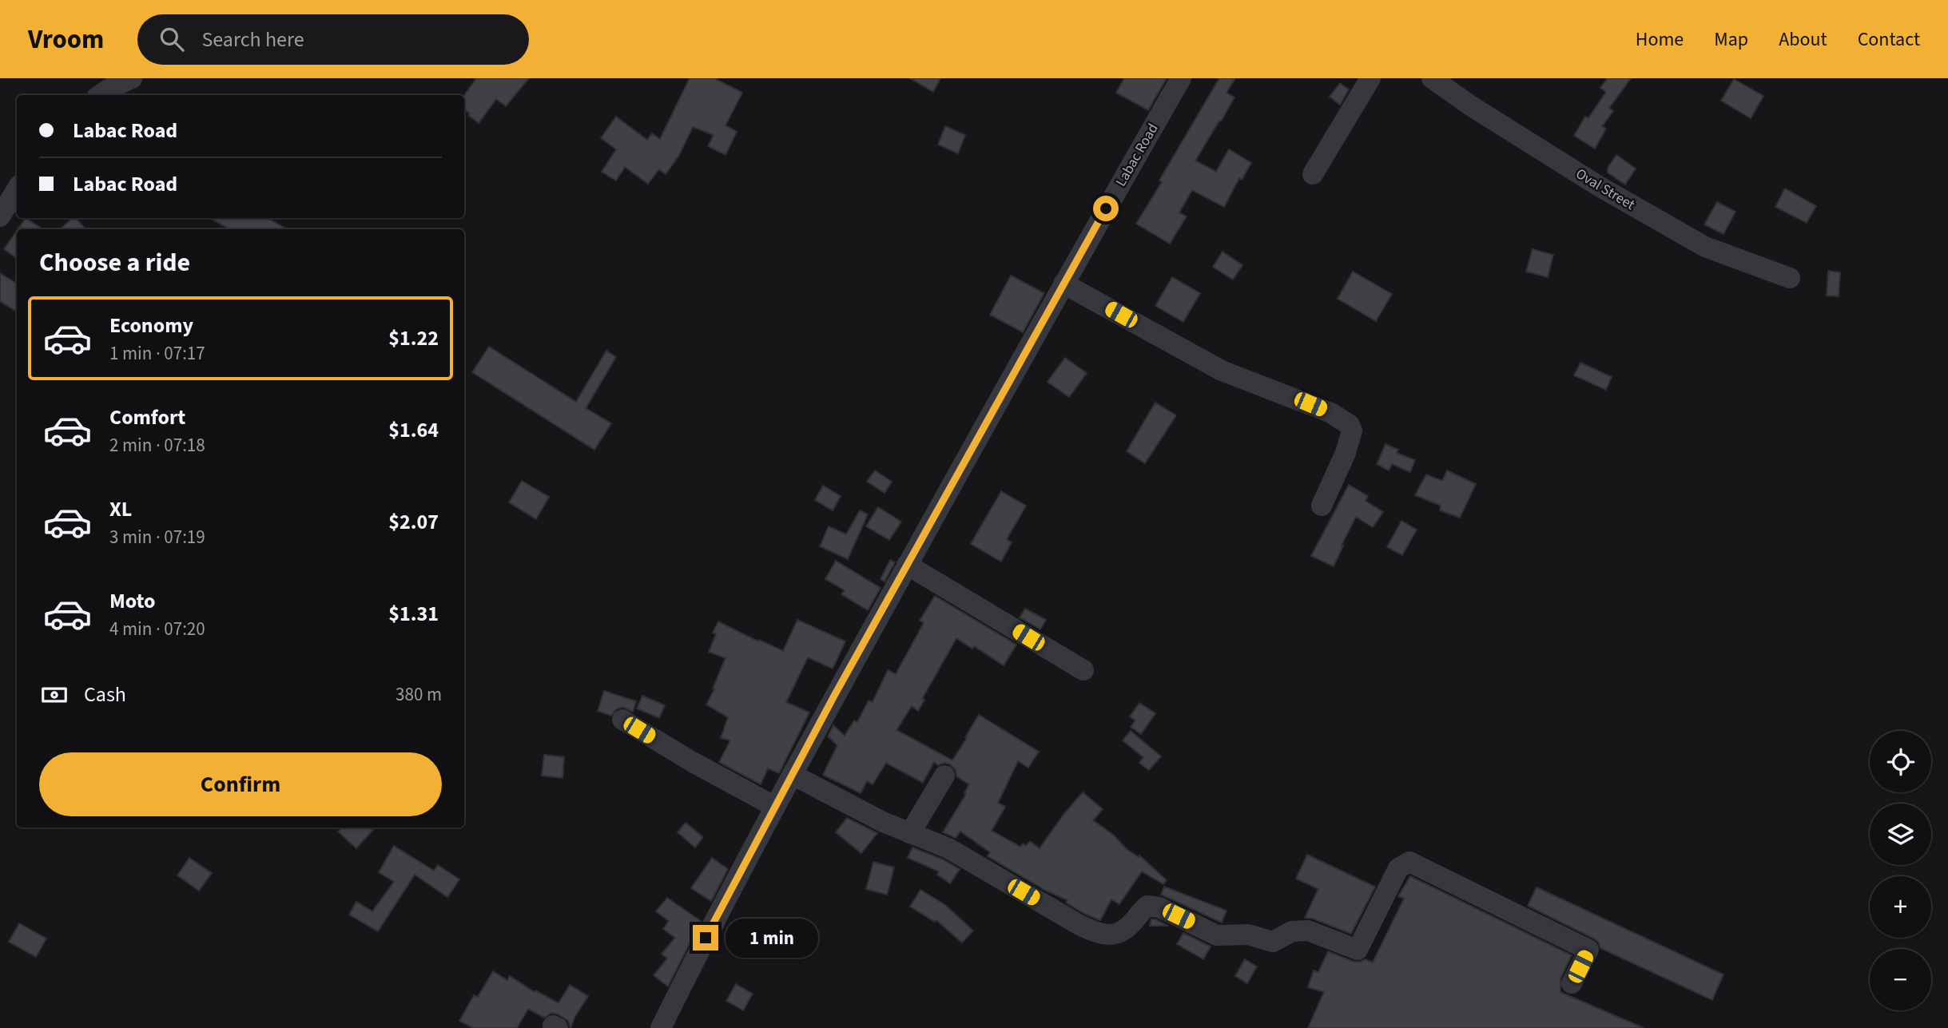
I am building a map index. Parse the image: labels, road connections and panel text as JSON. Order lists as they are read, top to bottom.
{
  "streets": {
    "street": ["Labac Road", "Oval Street"]
  },
  "page": {
    "header": "Vroom",
    "search": "Search here",
    "nav": [
      "Home",
      "Map",
      "About",
      "Contact"
    ],
    "banner": ["Labac Road", "Labac Road"],
    "heading": "Choose a ride",
    "list": [
      {
        "name": "Economy",
        "note": "1 min · 07:17",
        "value": "$1.22"
      },
      {
        "name": "Comfort",
        "note": "2 min · 07:18",
        "value": "$1.64"
      },
      {
        "name": "XL",
        "note": "3 min · 07:19",
        "value": "$2.07"
      },
      {
        "name": "Moto",
        "note": "4 min · 07:20",
        "value": "$1.31"
      }
    ],
    "pay": ["Cash", "380 m"],
    "map_buttons": ["+", "−"],
    "buttons": "Confirm",
    "bubble": "1 min"
  }
}
